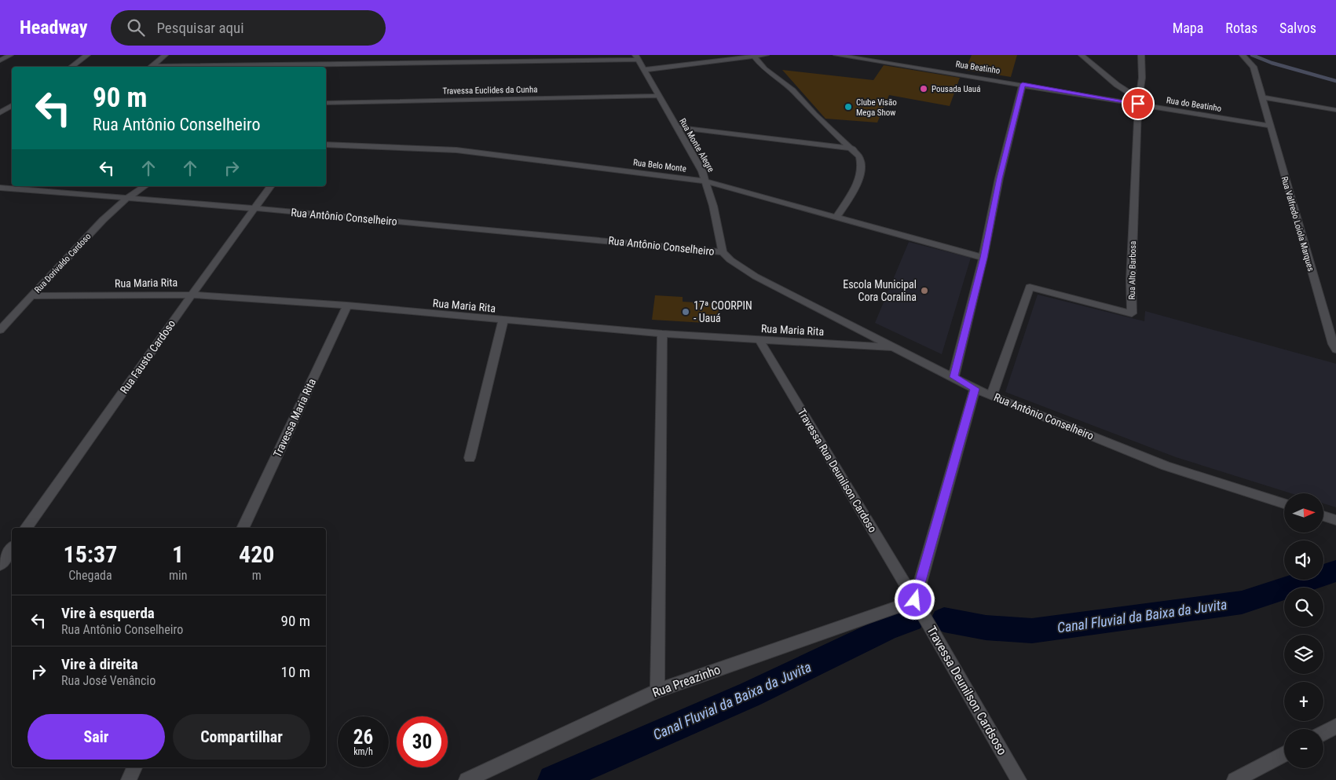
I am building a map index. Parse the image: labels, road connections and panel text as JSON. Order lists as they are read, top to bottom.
{
  "streets": {
    "street": [
      "Rua Beatinho",
      "Travessa Euclides da Cunha",
      "Rua do Beatinho",
      "Rua Monte Alegre",
      "Rua Belo Monte",
      "Rua Antônio Conselheiro",
      "Rua Valfredo Loiola Marques",
      "Rua Dorivaldo Cardoso",
      "Rua Alto Barbosa",
      "Rua Maria Rita",
      "Rua Fausto Cardoso",
      "Travessa Maria Rita",
      "Travessa Rua Deunilson Cardoso",
      "Rua Preazinho",
      "Travessa Deunilson Cardsoso"
    ]
  },
  "crossings": [
    ["Rua Beatinho", "Rua do Beatinho"],
    ["Travessa Euclides da Cunha", "Rua Monte Alegre"],
    ["Rua do Beatinho", "Rua Valfredo Loiola Marques"],
    ["Rua do Beatinho", "Rua Alto Barbosa"],
    ["Rua Monte Alegre", "Rua Belo Monte"],
    ["Rua Monte Alegre", "Rua Antônio Conselheiro"],
    ["Rua Antônio Conselheiro", "Rua Dorivaldo Cardoso"],
    ["Rua Antônio Conselheiro", "Rua Alto Barbosa"],
    ["Rua Antônio Conselheiro", "Rua Maria Rita"],
    ["Rua Antônio Conselheiro", "Rua Fausto Cardoso"],
    ["Rua Dorivaldo Cardoso", "Rua Maria Rita"],
    ["Rua Maria Rita", "Rua Fausto Cardoso"],
    ["Rua Maria Rita", "Travessa Maria Rita"],
    ["Rua Maria Rita", "Travessa Rua Deunilson Cardoso"],
    ["Travessa Rua Deunilson Cardoso", "Rua Preazinho"],
    ["Travessa Rua Deunilson Cardoso", "Travessa Deunilson Cardsoso"],
    ["Rua Preazinho", "Travessa Deunilson Cardsoso"]
  ],
  "water": ["Canal Fluvial da Baixa da Juvita"],
  "places": [
    "Pousada Uauá",
    "Clube Visão Mega Show",
    "Escola Municipal Cora Coralina",
    "17ª COORPIN - Uauá"
  ],
  "north": "right",
  "page": {
    "header": "Headway",
    "search": "Pesquisar aqui",
    "nav": ["Mapa", "Rotas", "Salvos"],
    "turn": ["90 m", "Rua Antônio Conselheiro"],
    "map_buttons": ["+", "−"],
    "eta": [
      "15:37",
      "Chegada",
      "1",
      "min",
      "420",
      "m"
    ],
    "list": [
      {
        "name": "Vire à esquerda",
        "note": "Rua Antônio Conselheiro",
        "value": "90 m"
      },
      {
        "name": "Vire à direita",
        "note": "Rua José Venâncio",
        "value": "10 m"
      }
    ],
    "buttons": ["Sair", "Compartilhar"],
    "speed": "26 km/h",
    "limit": "30"
  }
}
